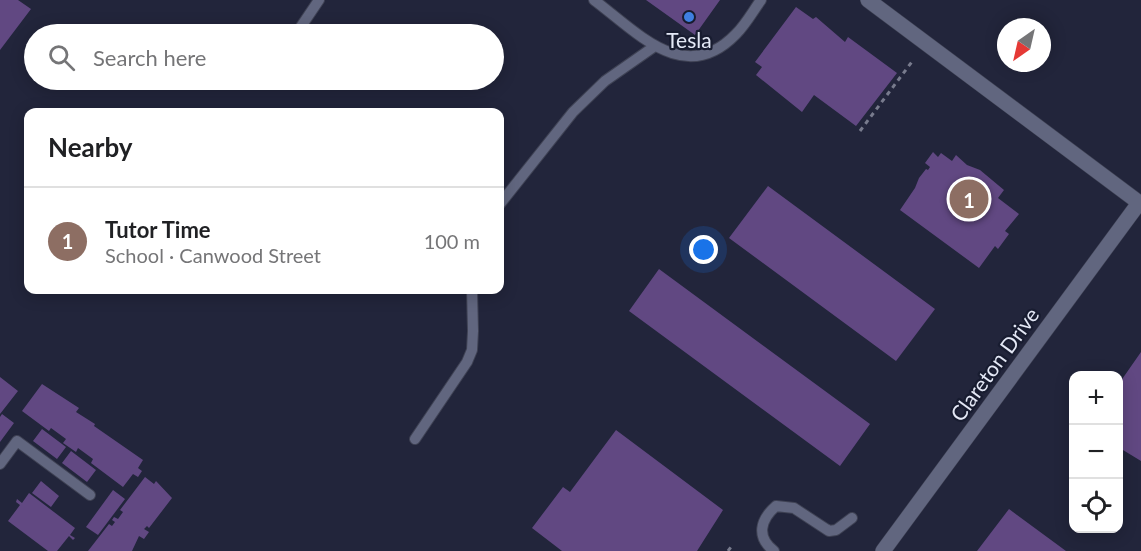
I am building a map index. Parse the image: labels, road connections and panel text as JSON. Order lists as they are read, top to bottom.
{
  "streets": {
    "street": ["Clareton Drive"]
  },
  "places": ["Tesla"],
  "north": "bottom left",
  "page": {
    "search": "Search here",
    "heading": "Nearby",
    "pins": "1",
    "list": [
      {
        "mark": "1",
        "name": "Tutor Time",
        "note": "School · Canwood Street",
        "value": "100 m"
      }
    ],
    "map_buttons": ["+", "−"]
  }
}
